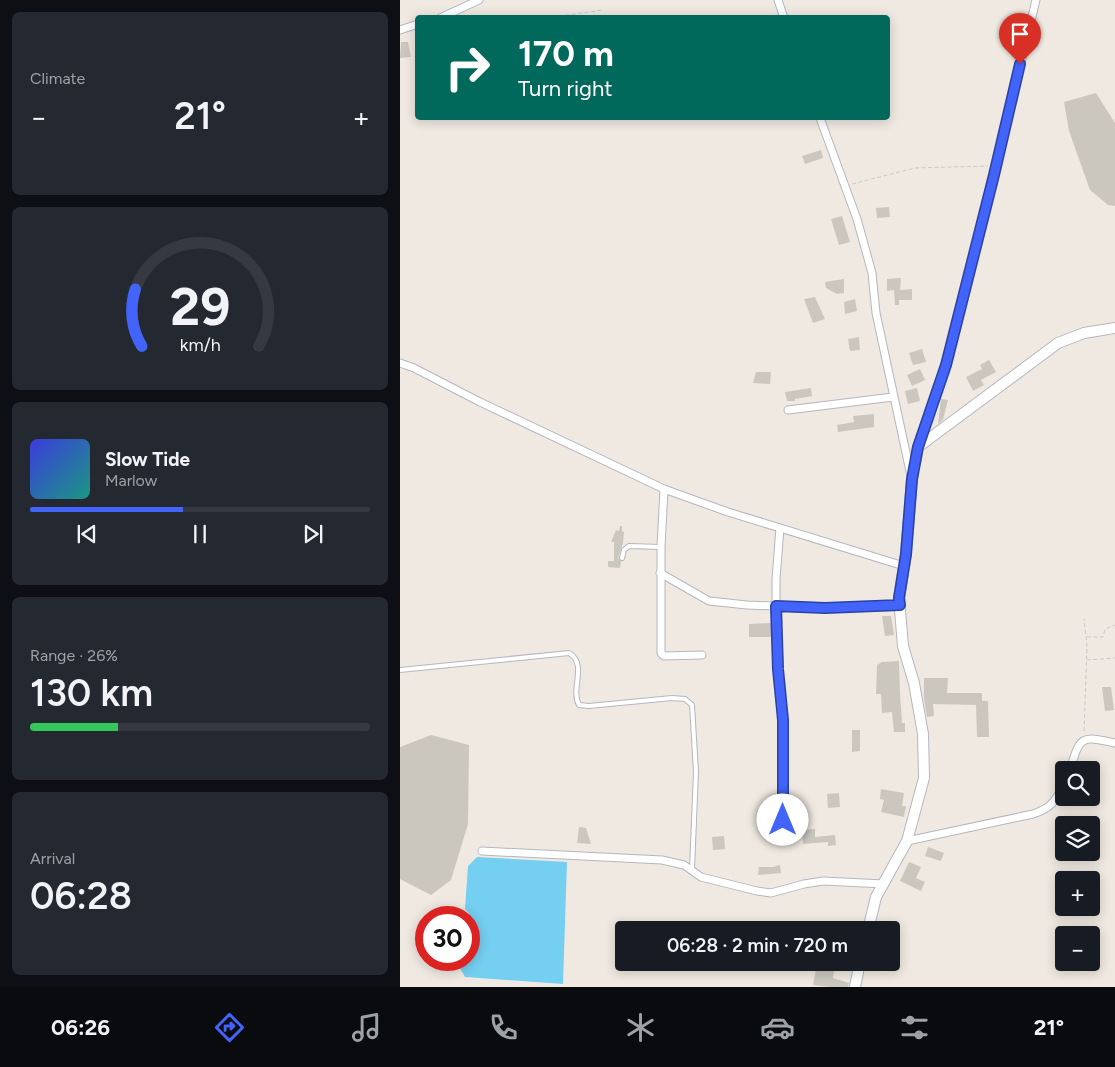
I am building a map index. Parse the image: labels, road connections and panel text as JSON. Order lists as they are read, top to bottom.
{
  "page": {
    "tile": [
      "Climate",
      ["Range · 26%", "130 km"],
      ["Arrival", "06:28"]
    ],
    "turn": ["170 m", "Turn right"],
    "heat": ["−", "21°", "+"],
    "song": ["Slow Tide", "Marlow"],
    "map_buttons": ["+", "−"],
    "limit": "30",
    "trip": "06:28 · 2 min · 720 m",
    "tabs": ["06:26", "21°"],
    "gauge": ["29", "km/h"]
  }
}
